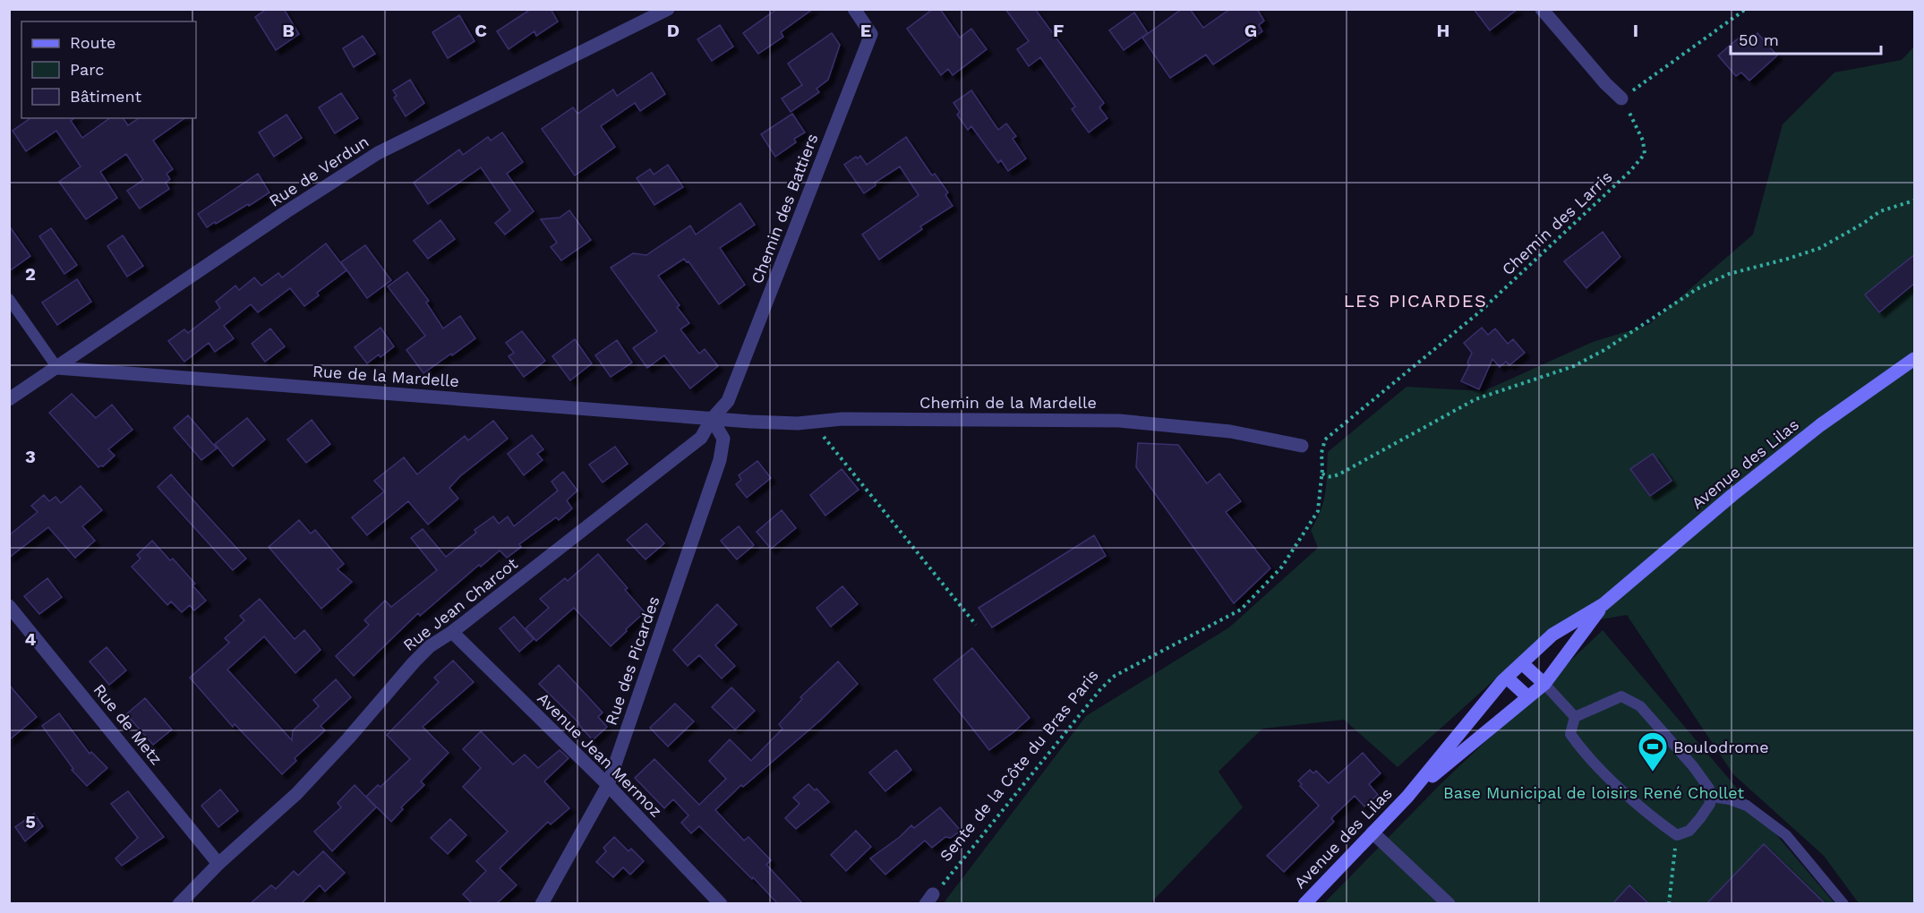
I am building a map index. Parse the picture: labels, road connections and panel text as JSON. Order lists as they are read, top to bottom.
{
  "streets": {
    "street": [
      "Rue de Verdun",
      "Chemin des Battiers",
      "Rue de la Mardelle",
      "Chemin de la Mardelle",
      "Avenue des Lilas",
      "Rue Jean Charcot",
      "Rue des Picardes",
      "Rue de Metz",
      "Avenue Jean Mermoz"
    ],
    "path": ["Chemin des Larris", "Sente de la Côte du Bras Paris"]
  },
  "crossings": [
    ["Rue de Verdun", "Rue de la Mardelle"],
    ["Chemin des Battiers", "Rue de la Mardelle"],
    ["Chemin des Battiers", "Chemin de la Mardelle"],
    ["Chemin des Battiers", "Rue Jean Charcot"],
    ["Chemin des Battiers", "Rue des Picardes"],
    ["Chemin des Larris", "Sente de la Côte du Bras Paris"],
    ["Rue de la Mardelle", "Chemin de la Mardelle"],
    ["Rue de la Mardelle", "Rue Jean Charcot"],
    ["Rue de la Mardelle", "Rue des Picardes"],
    ["Chemin de la Mardelle", "Rue Jean Charcot"],
    ["Chemin de la Mardelle", "Rue des Picardes"],
    ["Rue Jean Charcot", "Rue des Picardes"],
    ["Rue Jean Charcot", "Rue de Metz"],
    ["Rue Jean Charcot", "Avenue Jean Mermoz"],
    ["Rue des Picardes", "Avenue Jean Mermoz"]
  ],
  "districts": ["LES PICARDES"],
  "parks": ["Base Municipal de loisirs René Chollet"],
  "places": {
    "sports": ["Boulodrome"]
  },
  "legend": ["Route", "Parc", "Bâtiment"],
  "scale_bar": "50 m",
  "grid": {
    "columns": [
      "B",
      "C",
      "D",
      "E",
      "F",
      "G",
      "H",
      "I"
    ],
    "rows": [
      "2",
      "3",
      "4",
      "5"
    ]
  }
}
